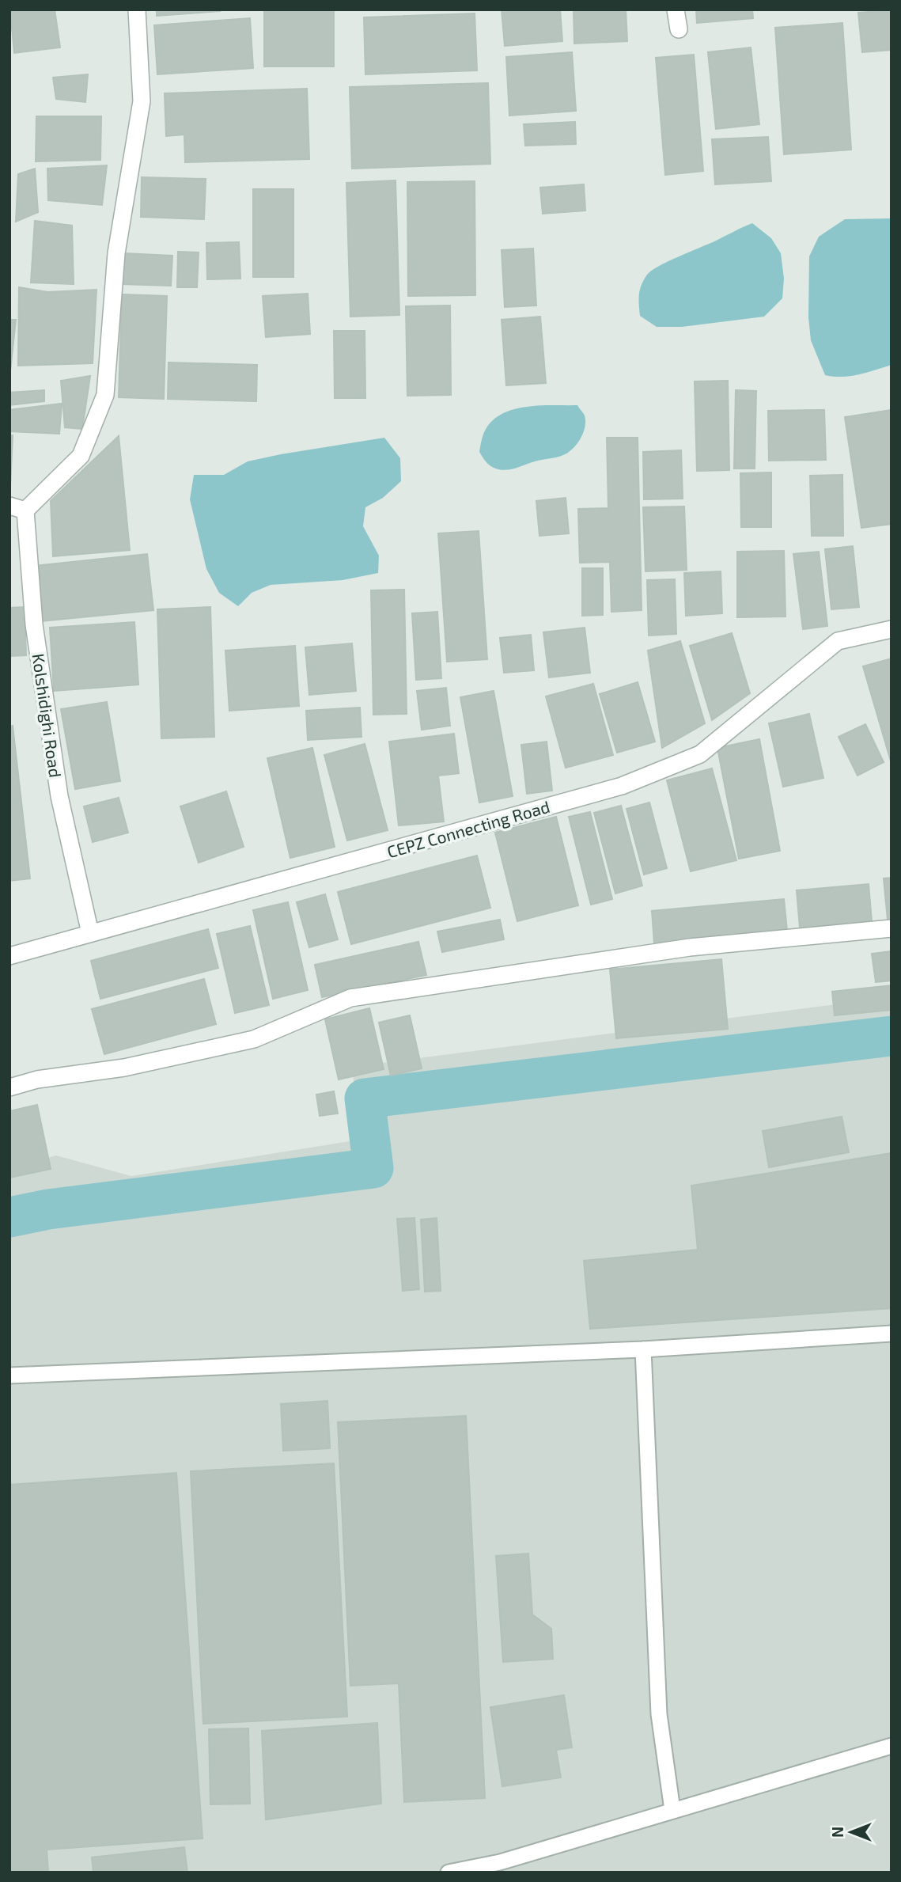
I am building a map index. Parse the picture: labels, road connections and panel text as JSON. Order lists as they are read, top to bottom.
{
  "streets": {
    "street": ["Kolshidighi Road", "CEPZ Connecting Road"]
  },
  "crossings": [
    ["Kolshidighi Road", "CEPZ Connecting Road"]
  ],
  "north": "left"
}
